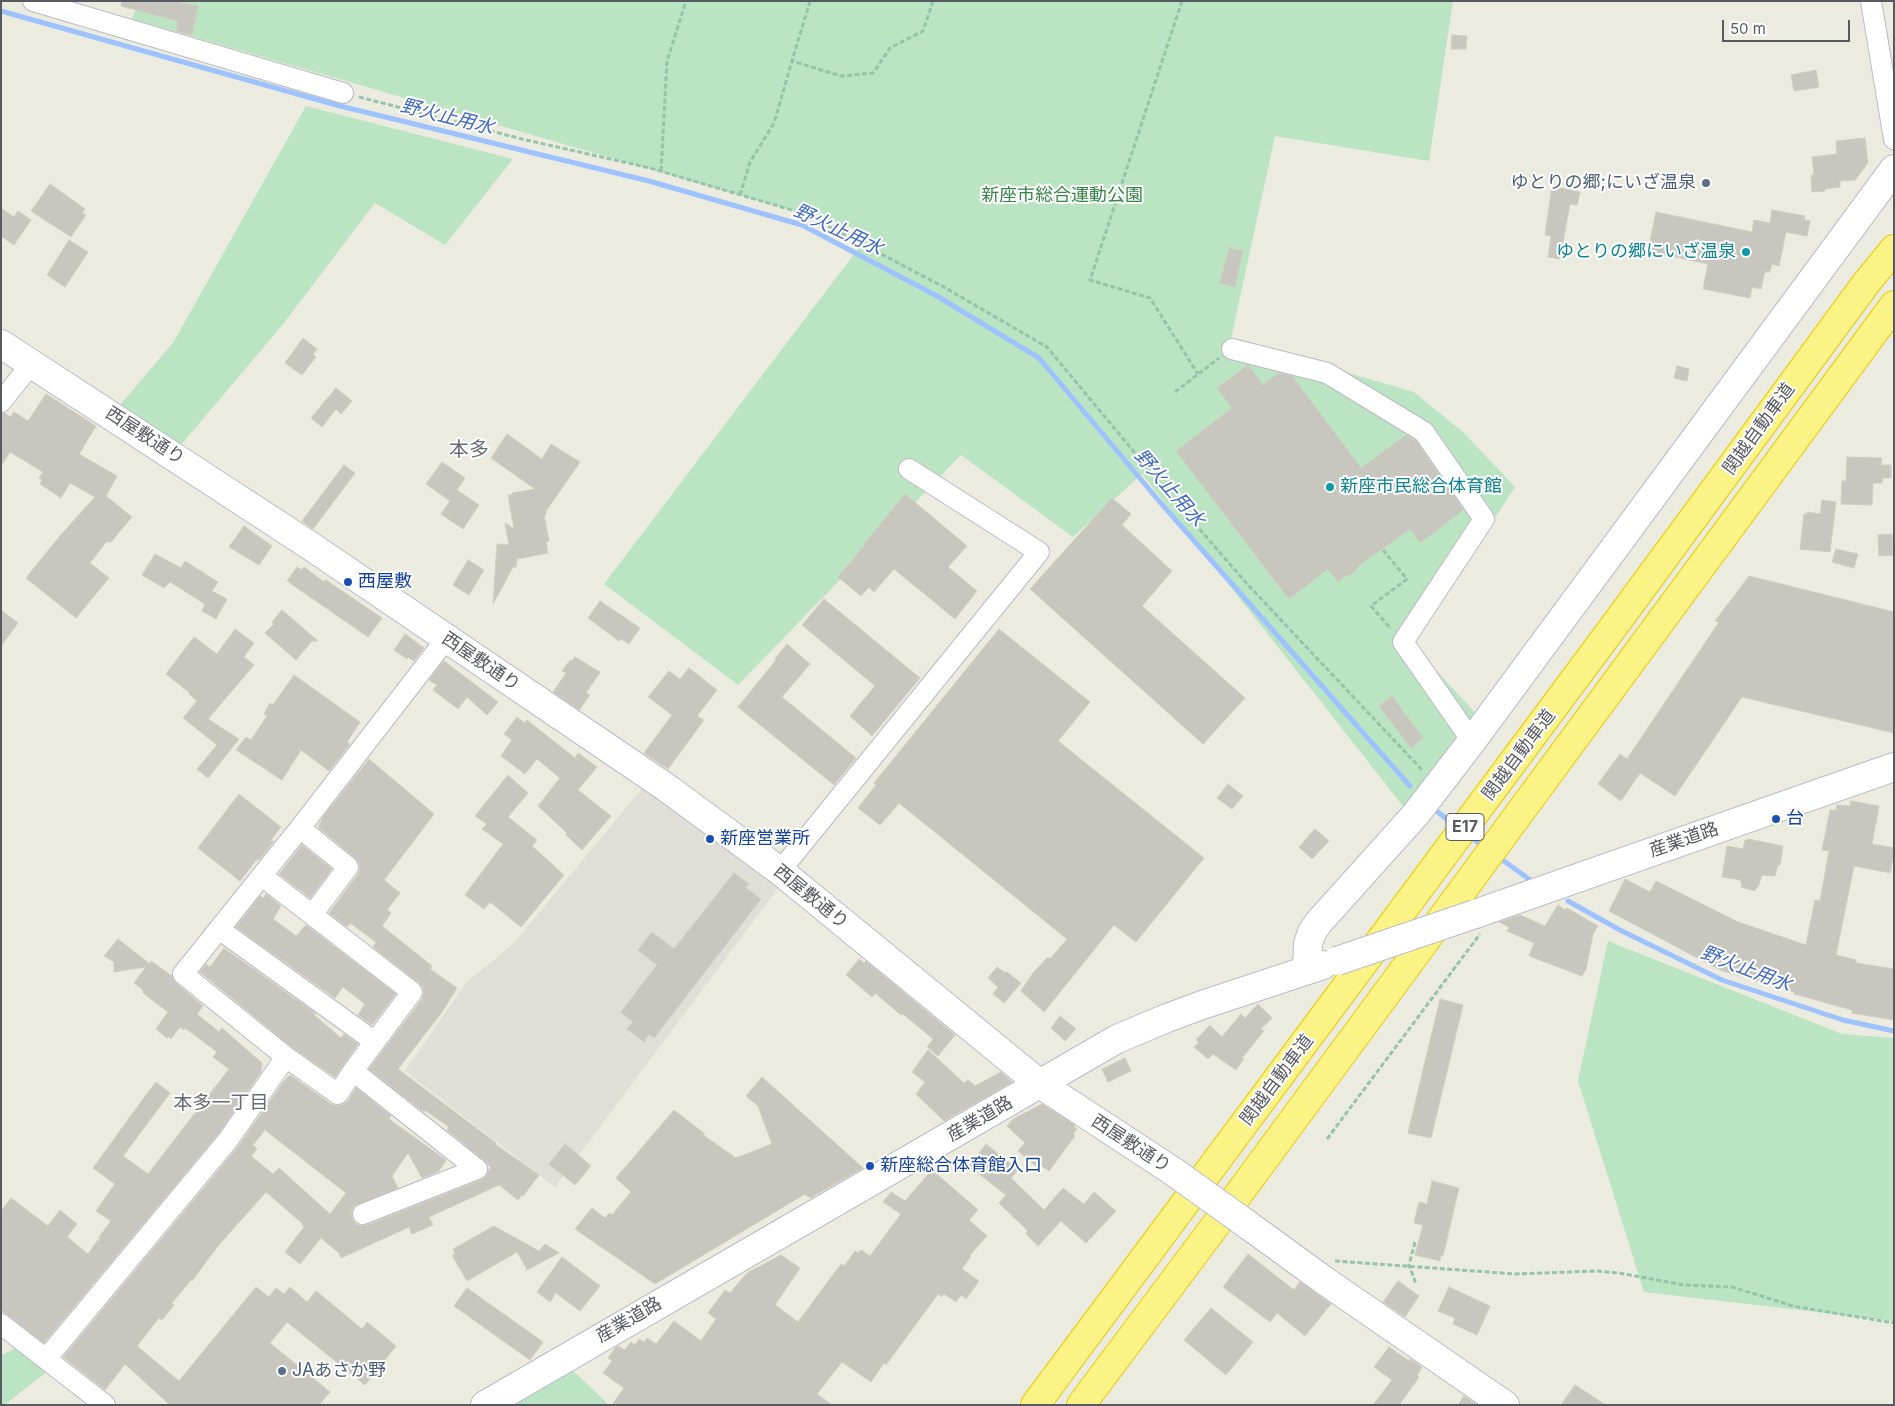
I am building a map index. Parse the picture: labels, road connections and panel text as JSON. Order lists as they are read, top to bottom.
{
  "streets": {
    "highway": ["関越自動車道", "E17"],
    "street": ["西屋敷通り", "産業道路"]
  },
  "crossings": [
    ["西屋敷通り", "産業道路"]
  ],
  "districts": ["本多", "本多一丁目"],
  "water": ["野火止用水"],
  "parks": ["新座市総合運動公園"],
  "places": [
    "ゆとりの郷;にいざ温泉",
    "ゆとりの郷にいざ温泉",
    "新座市民総合体育館",
    "西屋敷",
    "台",
    "新座営業所",
    "新座総合体育館入口",
    "JAあさか野"
  ],
  "scale_bar": "50 m"
}
